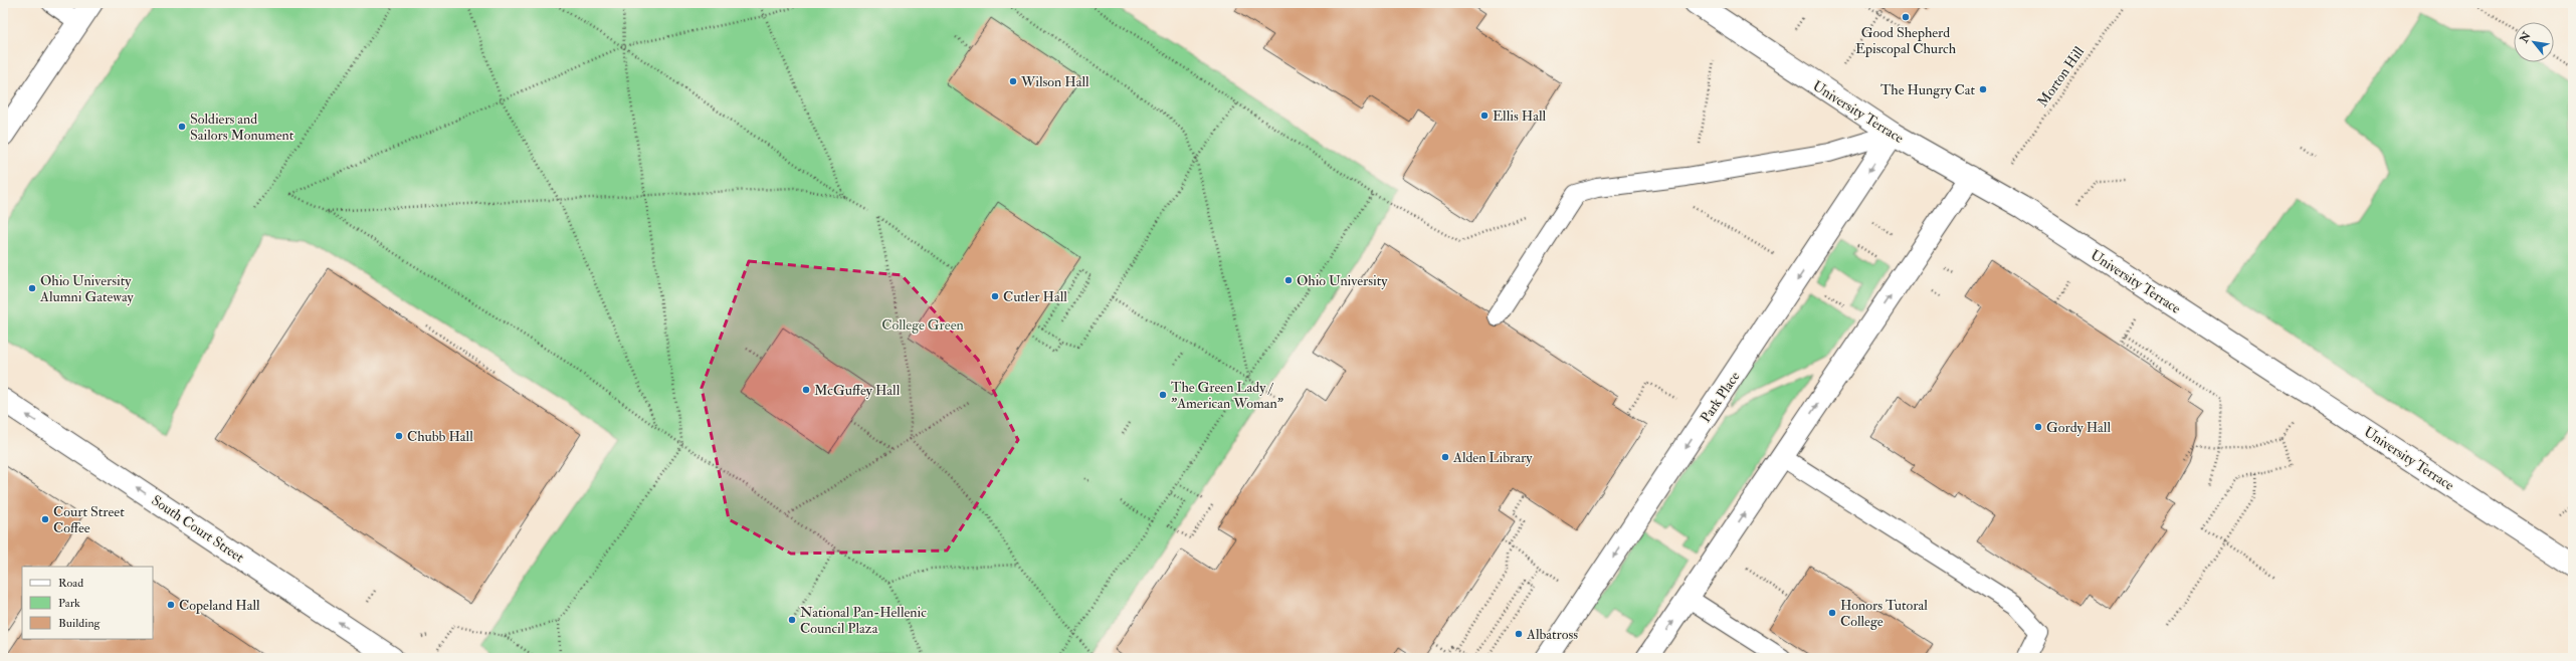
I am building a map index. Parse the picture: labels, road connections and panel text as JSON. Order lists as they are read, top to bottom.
{
  "streets": {
    "street": ["University Terrace", "Park Place", "South Court Street"],
    "path": ["Morton Hill"]
  },
  "crossings": [
    ["University Terrace", "Park Place"]
  ],
  "one_way": ["South Court Street"],
  "parks": ["College Green"],
  "places": [
    "Good Shepherd Episcopal Church",
    "Wilson Hall",
    "The Hungry Cat",
    "Ellis Hall",
    "Soldiers and Sailors Monument",
    "Ohio University",
    "Ohio University Alumni Gateway",
    "Cutler Hall",
    "McGuffey Hall",
    "The Green Lady / \"American Woman\"",
    "Gordy Hall",
    "Chubb Hall",
    "Alden Library",
    "Court Street Coffee",
    "Copeland Hall",
    "Honors Tutoral College",
    "National Pan-Hellenic Council Plaza",
    "Albatross"
  ],
  "legend": ["Road", "Park", "Building"],
  "north": "top left"
}
